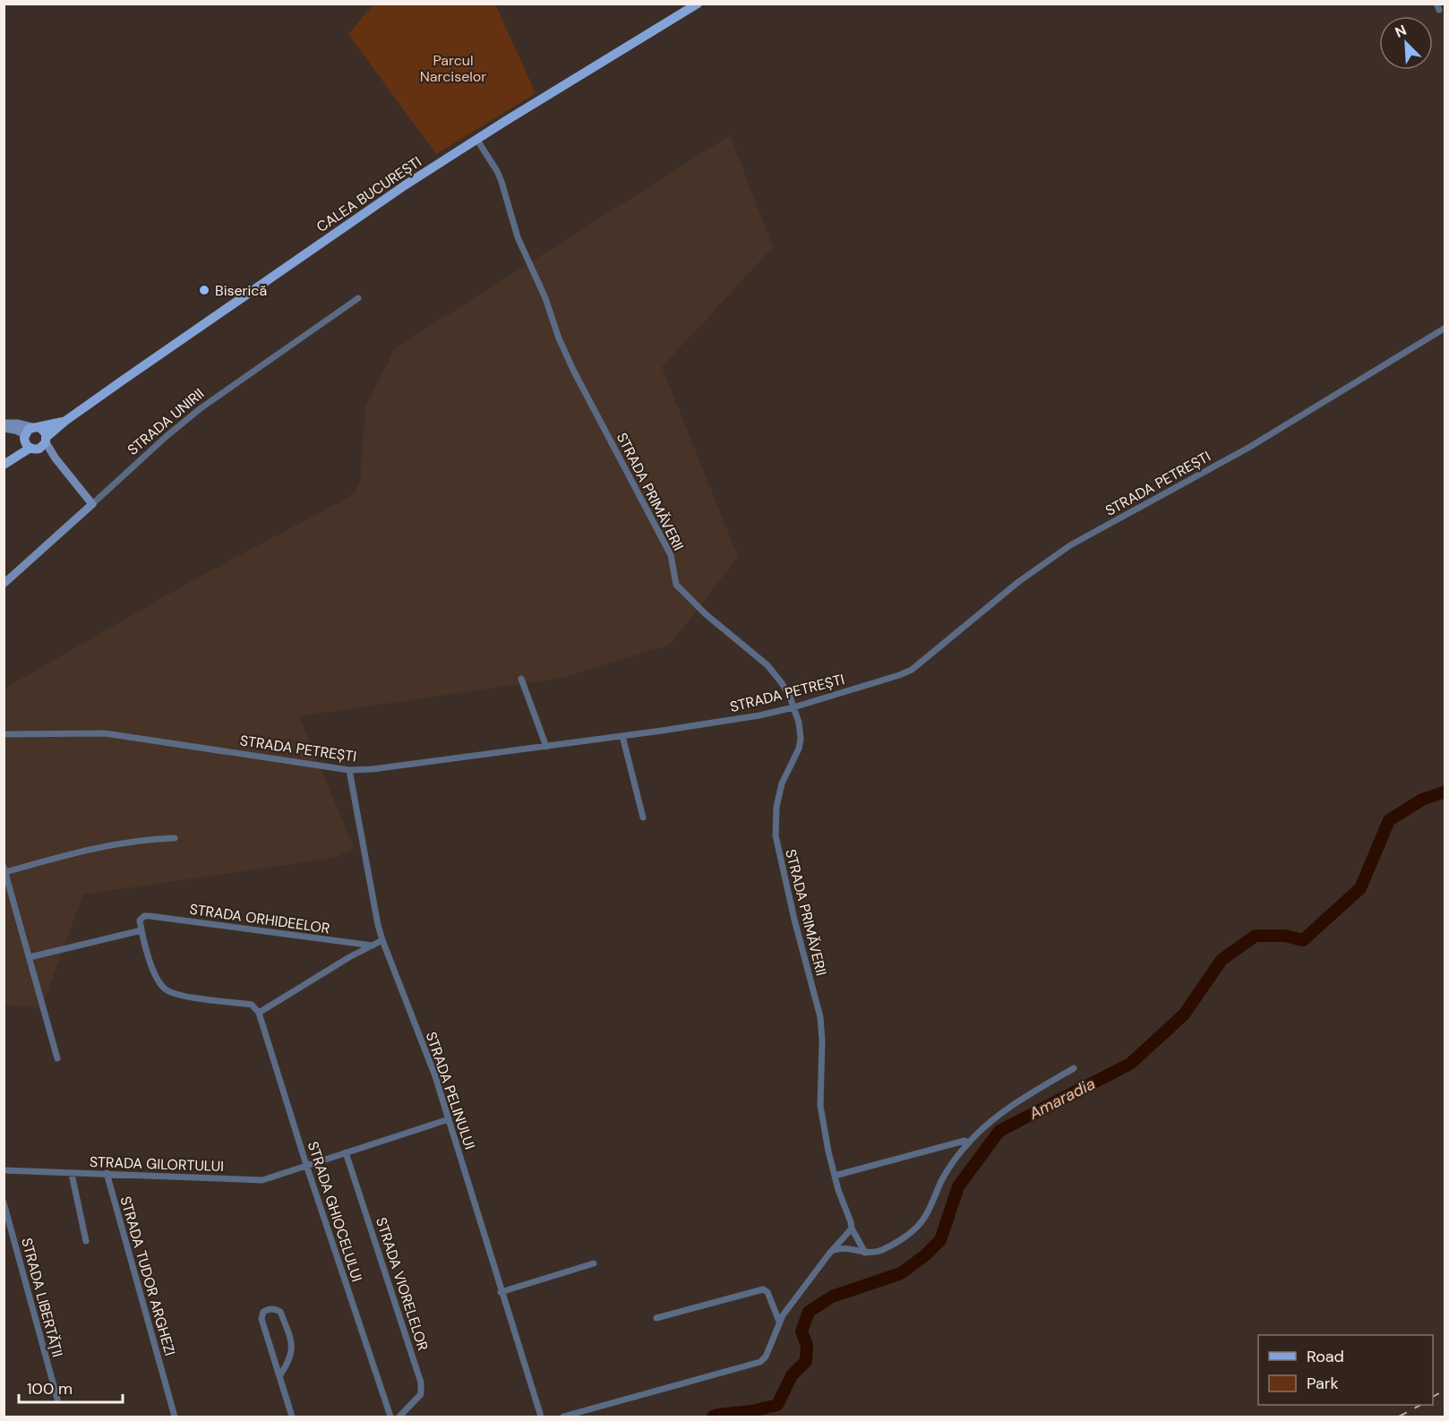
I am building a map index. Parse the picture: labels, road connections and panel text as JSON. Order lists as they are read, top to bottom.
{
  "streets": {
    "main road": ["CALEA BUCUREȘTI", "STRADA UNIRII"],
    "street": [
      "STRADA PETREȘTI",
      "STRADA PRIMĂVERII",
      "STRADA ORHIDEELOR",
      "STRADA PELINULUI",
      "STRADA GILORTULUI",
      "STRADA GHIOCELULUI",
      "STRADA TUDOR ARGHEZI",
      "STRADA VIORELELOR",
      "STRADA LIBERTĂȚII"
    ]
  },
  "crossings": [
    ["CALEA BUCUREȘTI", "STRADA PRIMĂVERII"],
    ["STRADA PETREȘTI", "STRADA PRIMĂVERII"],
    ["STRADA PETREȘTI", "STRADA PELINULUI"],
    ["STRADA GILORTULUI", "STRADA GHIOCELULUI"],
    ["STRADA GILORTULUI", "STRADA TUDOR ARGHEZI"]
  ],
  "water": ["Amaradia"],
  "parks": ["Parcul Narciselor"],
  "places": ["Biserică"],
  "legend": ["Road", "Park"],
  "scale_bar": "100 m",
  "north": "top left"
}
